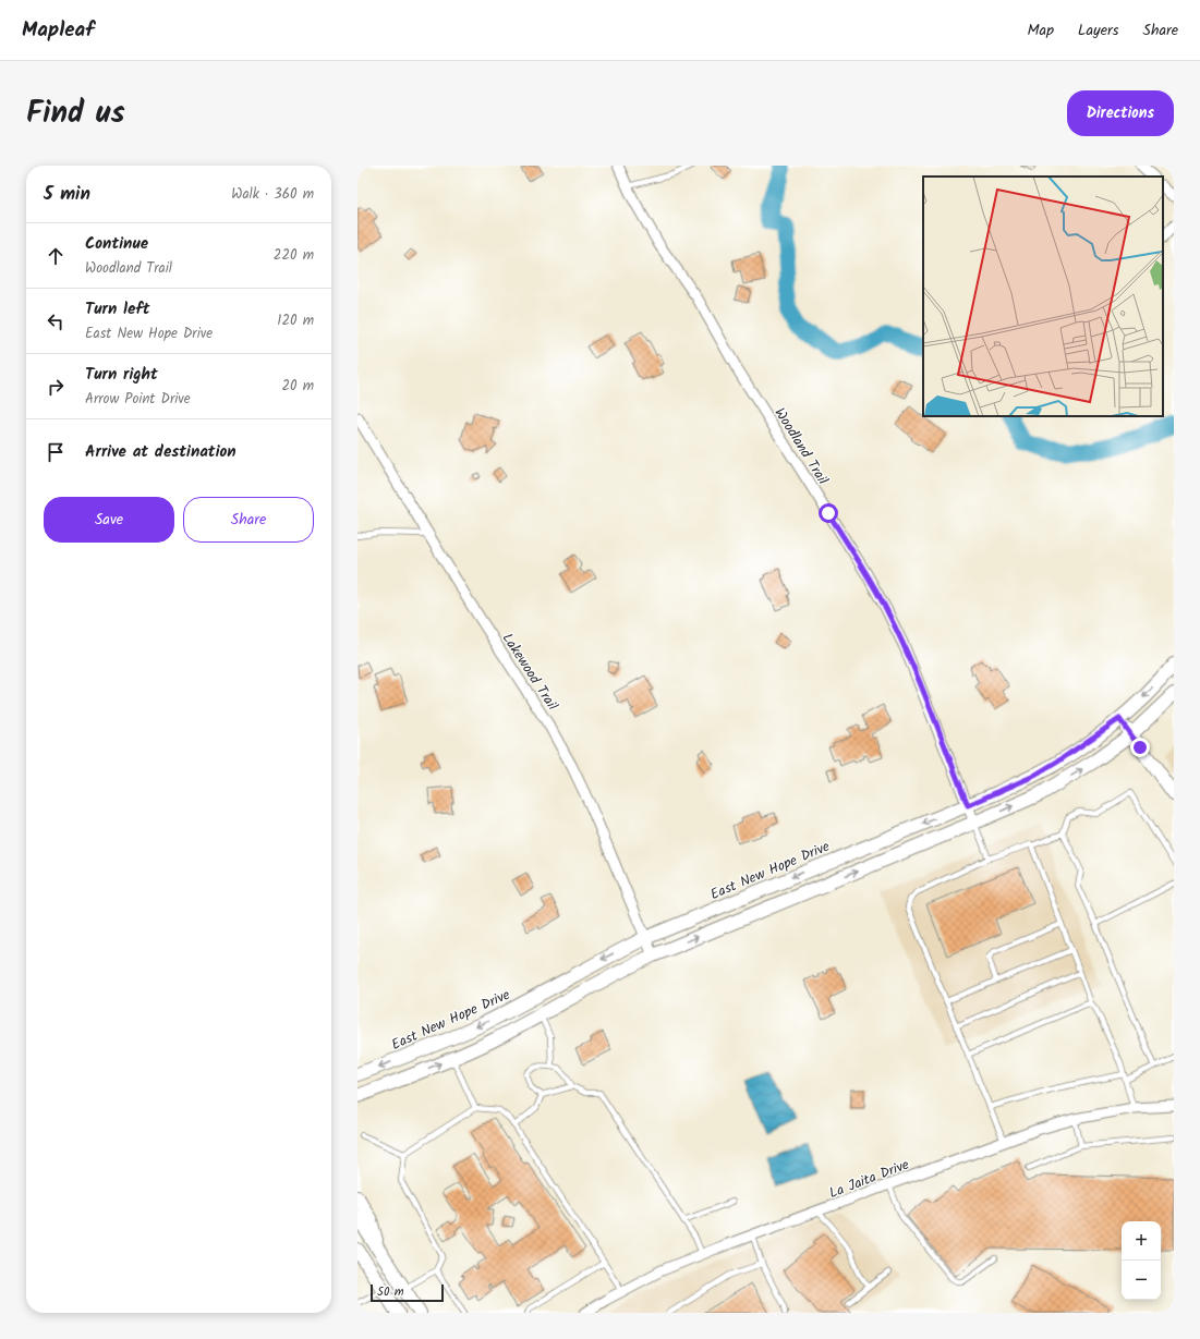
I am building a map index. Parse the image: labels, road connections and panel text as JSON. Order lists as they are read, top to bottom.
{
  "streets": {
    "street": [
      "Woodland Trail",
      "Lakewood Trail",
      "East New Hope Drive",
      "La Jaita Drive"
    ]
  },
  "crossings": [
    ["Woodland Trail", "East New Hope Drive"],
    ["Lakewood Trail", "East New Hope Drive"]
  ],
  "scale_bar": "50 m",
  "page": {
    "header": "Mapleaf",
    "nav": ["Map", "Layers", "Share"],
    "title": "Find us",
    "buttons": [
      "Directions",
      ["Save", "Share"]
    ],
    "heading": ["5 min", "Walk · 360 m"],
    "list": [
      ["Continue", "Woodland Trail", "220 m"],
      ["Turn left", "East New Hope Drive", "120 m"],
      ["Turn right", "Arrow Point Drive", "20 m"],
      "Arrive at destination"
    ],
    "map_buttons": ["+", "−"],
    "scale": "50 m"
  }
}
